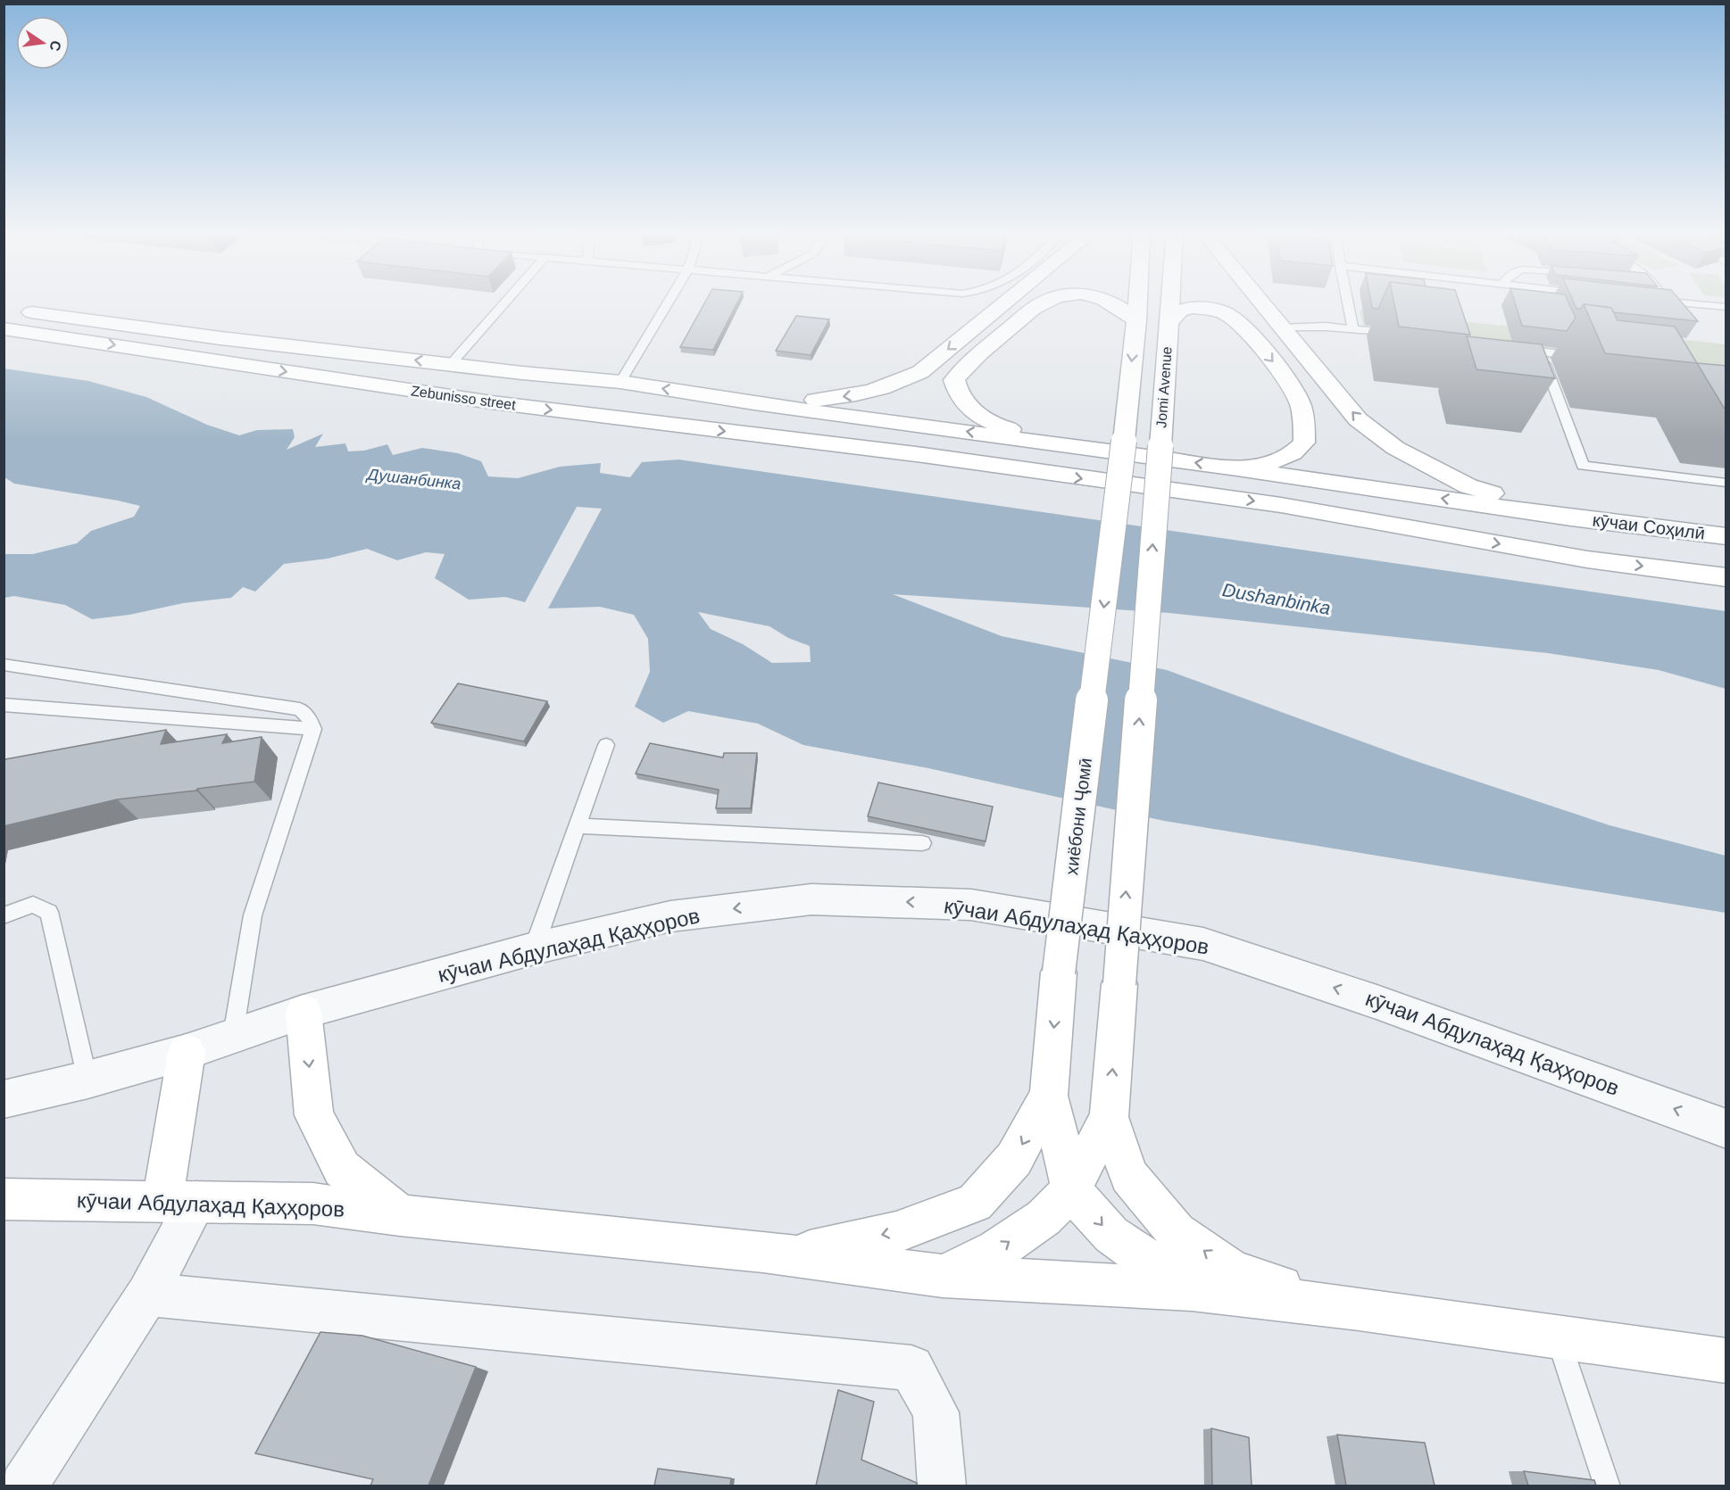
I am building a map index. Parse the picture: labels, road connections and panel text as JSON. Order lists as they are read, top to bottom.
{
  "streets": {
    "main road": [
      "Jomi Avenue",
      "Zebunisso street",
      "кӯчаи Соҳилӣ",
      "хиёбони Ҷомӣ",
      "кӯчаи Абдулаҳад Қаҳҳоров"
    ]
  },
  "crossings": [
    ["Jomi Avenue", "хиёбони Ҷомӣ"],
    ["хиёбони Ҷомӣ", "кӯчаи Абдулаҳад Қаҳҳоров"]
  ],
  "one_way": ["хиёбони Ҷомӣ"],
  "water": ["Душанбинка", "Dushanbinka"],
  "north": "right"
}
